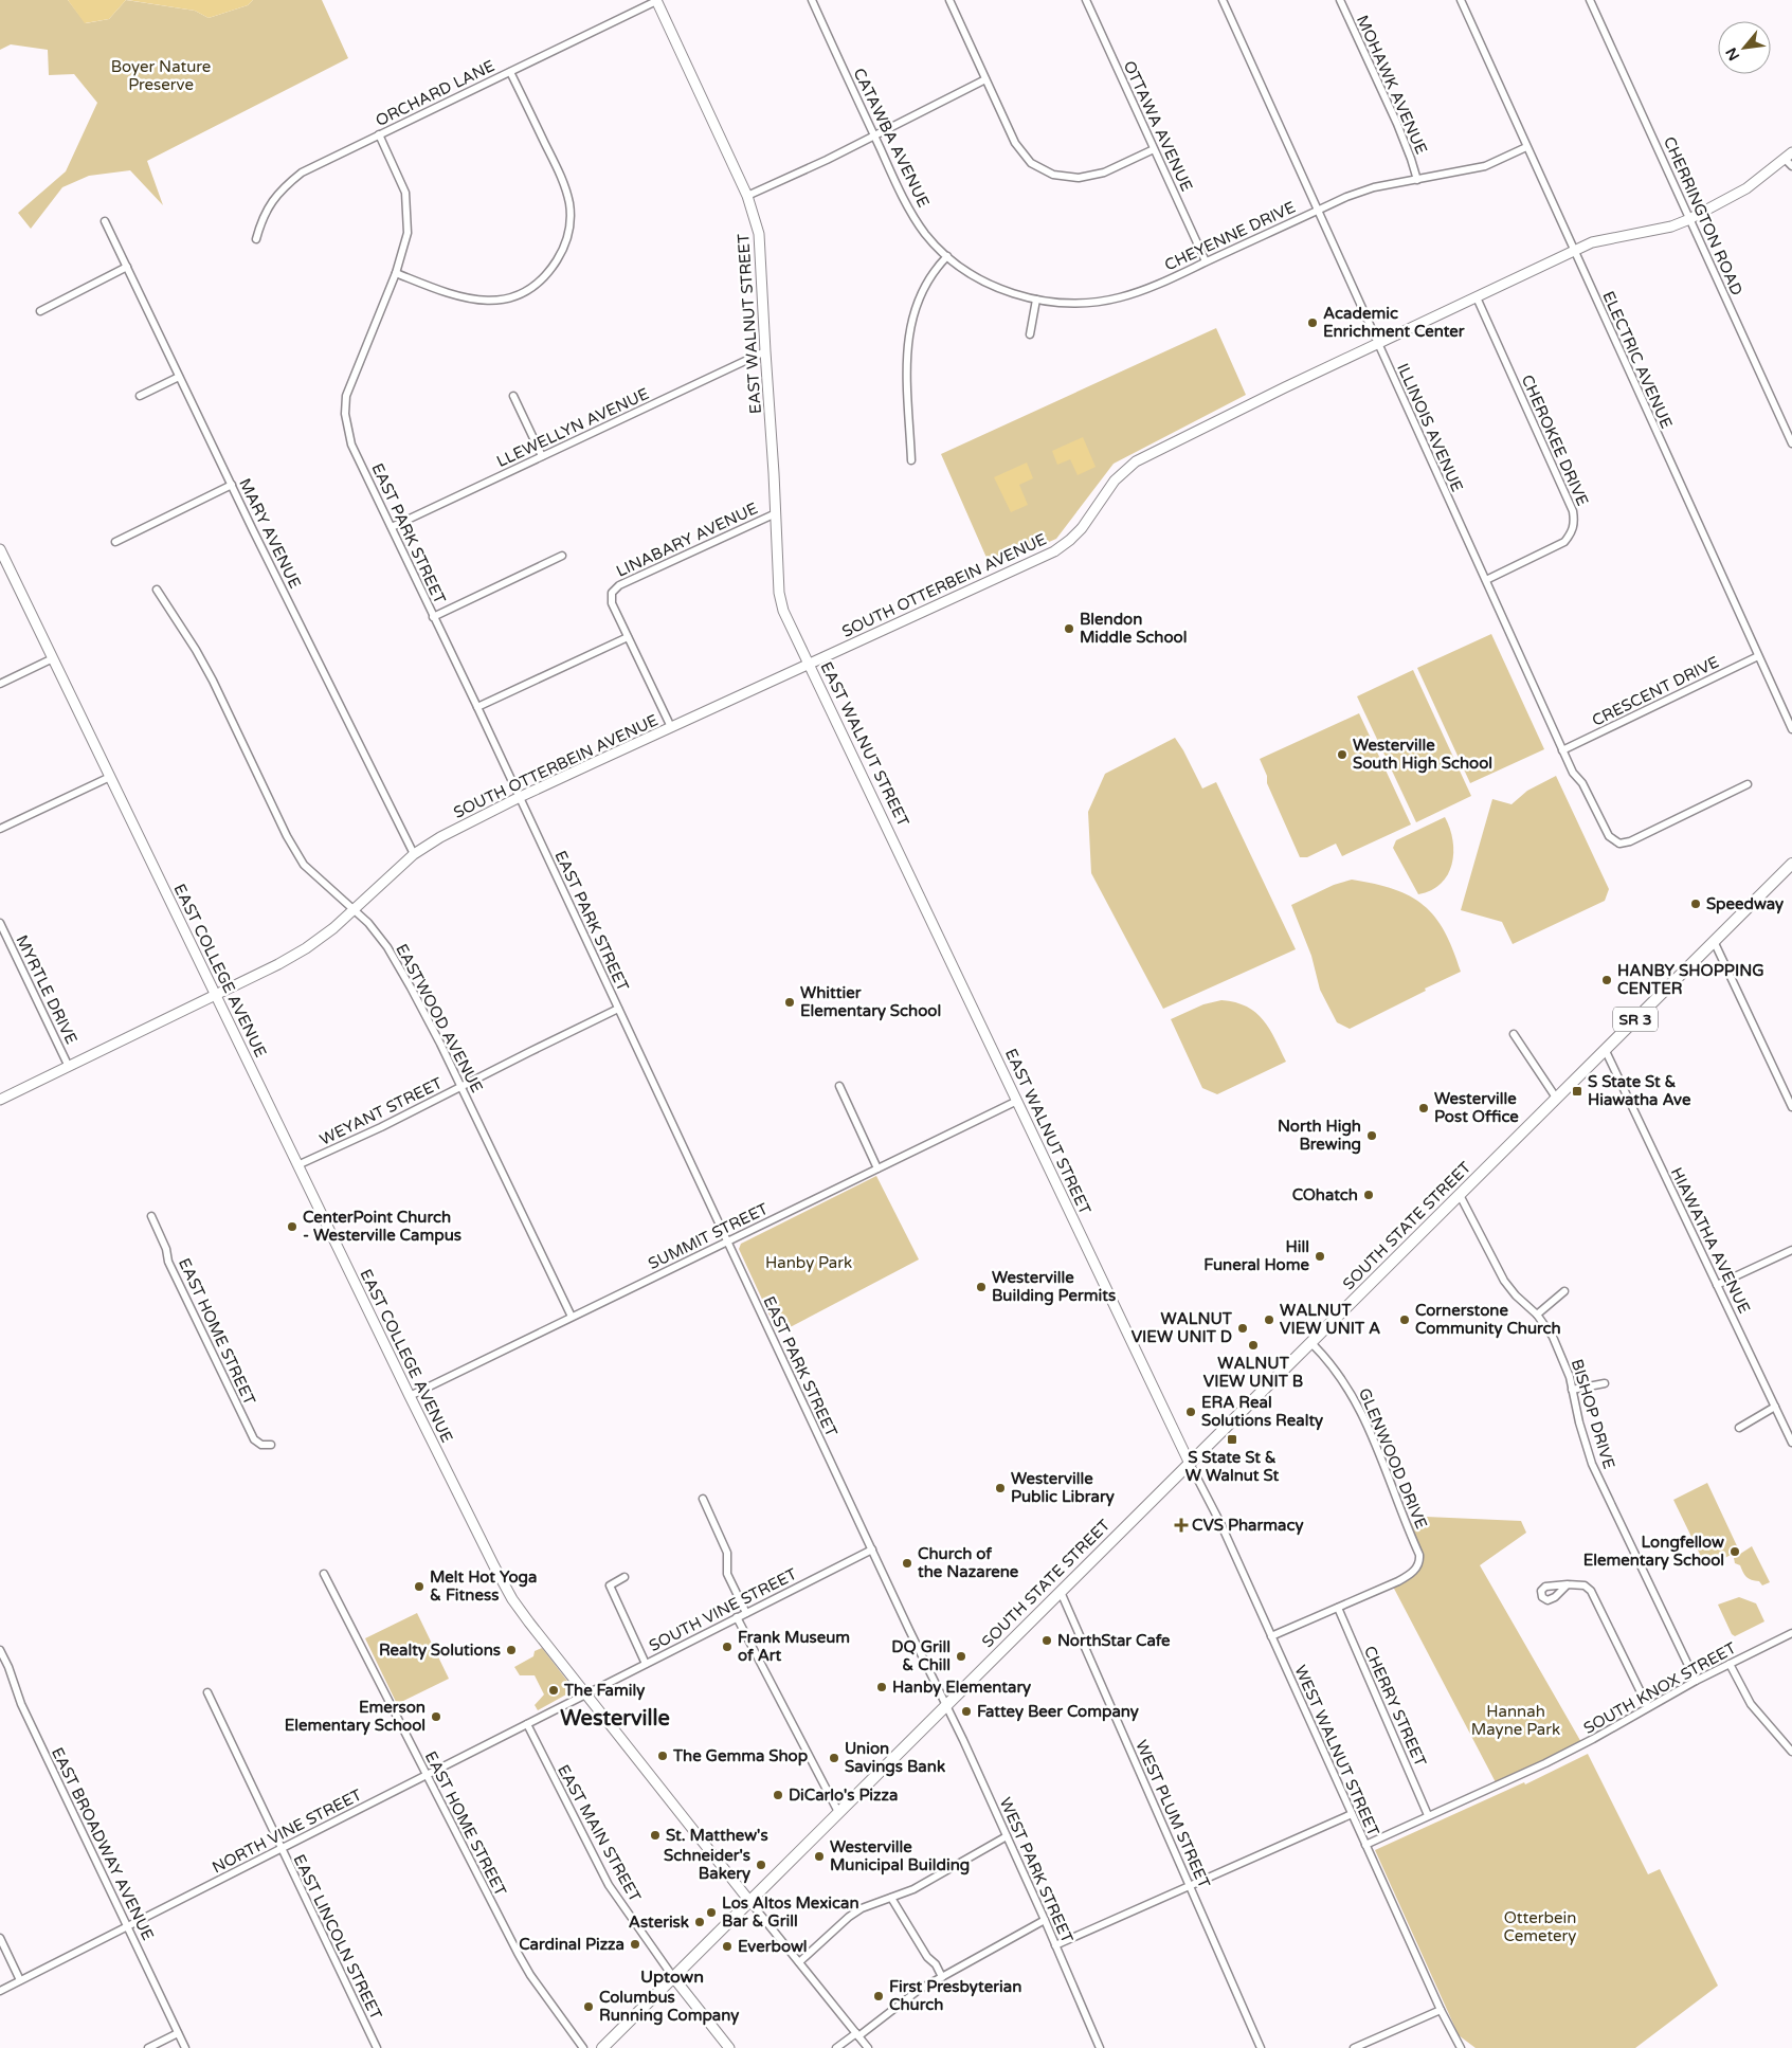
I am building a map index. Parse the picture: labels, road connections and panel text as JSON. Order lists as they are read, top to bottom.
{
  "streets": {
    "main road": ["SR 3", "SOUTH STATE STREET"],
    "street": [
      "MOHAWK AVENUE",
      "ORCHARD LANE",
      "OTTAWA AVENUE",
      "CATAWBA AVENUE",
      "CHERRINGTON ROAD",
      "CHEYENNE DRIVE",
      "EAST WALNUT STREET",
      "ELECTRIC AVENUE",
      "LLEWELLYN AVENUE",
      "ILLINOIS AVENUE",
      "CHEROKEE DRIVE",
      "MARY AVENUE",
      "EAST PARK STREET",
      "LINABARY AVENUE",
      "SOUTH OTTERBEIN AVENUE",
      "CRESCENT DRIVE",
      "EAST COLLEGE AVENUE",
      "MYRTLE DRIVE",
      "EASTWOOD AVENUE",
      "WEYANT STREET",
      "SUMMIT STREET",
      "HIAWATHA AVENUE",
      "EAST HOME STREET",
      "BISHOP DRIVE",
      "GLENWOOD DRIVE",
      "SOUTH VINE STREET",
      "SOUTH KNOX STREET",
      "CHERRY STREET",
      "WEST WALNUT STREET",
      "WEST PLUM STREET",
      "NORTH VINE STREET",
      "EAST MAIN STREET",
      "EAST BROADWAY AVENUE",
      "WEST PARK STREET",
      "EAST LINCOLN STREET"
    ]
  },
  "crossings": [
    ["MOHAWK AVENUE", "CHEYENNE DRIVE"],
    ["ORCHARD LANE", "EAST WALNUT STREET"],
    ["ORCHARD LANE", "EAST PARK STREET"],
    ["OTTAWA AVENUE", "CHEYENNE DRIVE"],
    ["CATAWBA AVENUE", "CHEYENNE DRIVE"],
    ["CHERRINGTON ROAD", "SOUTH OTTERBEIN AVENUE"],
    ["CHEYENNE DRIVE", "ELECTRIC AVENUE"],
    ["CHEYENNE DRIVE", "ILLINOIS AVENUE"],
    ["EAST WALNUT STREET", "LLEWELLYN AVENUE"],
    ["EAST WALNUT STREET", "LINABARY AVENUE"],
    ["EAST WALNUT STREET", "SOUTH OTTERBEIN AVENUE"],
    ["EAST WALNUT STREET", "SOUTH STATE STREET"],
    ["EAST WALNUT STREET", "SUMMIT STREET"],
    ["EAST WALNUT STREET", "WEST WALNUT STREET"],
    ["ELECTRIC AVENUE", "SOUTH OTTERBEIN AVENUE"],
    ["ELECTRIC AVENUE", "CRESCENT DRIVE"],
    ["LLEWELLYN AVENUE", "EAST PARK STREET"],
    ["ILLINOIS AVENUE", "CHEROKEE DRIVE"],
    ["ILLINOIS AVENUE", "SOUTH OTTERBEIN AVENUE"],
    ["ILLINOIS AVENUE", "CRESCENT DRIVE"],
    ["CHEROKEE DRIVE", "SOUTH OTTERBEIN AVENUE"],
    ["MARY AVENUE", "SOUTH OTTERBEIN AVENUE"],
    ["EAST PARK STREET", "SOUTH OTTERBEIN AVENUE"],
    ["EAST PARK STREET", "WEYANT STREET"],
    ["EAST PARK STREET", "SOUTH STATE STREET"],
    ["EAST PARK STREET", "SUMMIT STREET"],
    ["EAST PARK STREET", "SOUTH VINE STREET"],
    ["EAST PARK STREET", "WEST PARK STREET"],
    ["SOUTH OTTERBEIN AVENUE", "EAST COLLEGE AVENUE"],
    ["SOUTH OTTERBEIN AVENUE", "MYRTLE DRIVE"],
    ["SOUTH OTTERBEIN AVENUE", "EASTWOOD AVENUE"],
    ["EAST COLLEGE AVENUE", "SR 3"],
    ["EAST COLLEGE AVENUE", "WEYANT STREET"],
    ["EAST COLLEGE AVENUE", "SOUTH STATE STREET"],
    ["EAST COLLEGE AVENUE", "SUMMIT STREET"],
    ["EAST COLLEGE AVENUE", "SOUTH VINE STREET"],
    ["EAST COLLEGE AVENUE", "NORTH VINE STREET"],
    ["EASTWOOD AVENUE", "WEYANT STREET"],
    ["EASTWOOD AVENUE", "SUMMIT STREET"],
    ["SR 3", "SOUTH STATE STREET"],
    ["SR 3", "EAST MAIN STREET"],
    ["SOUTH STATE STREET", "HIAWATHA AVENUE"],
    ["SOUTH STATE STREET", "BISHOP DRIVE"],
    ["SOUTH STATE STREET", "GLENWOOD DRIVE"],
    ["SOUTH STATE STREET", "WEST WALNUT STREET"],
    ["SOUTH STATE STREET", "WEST PLUM STREET"],
    ["SOUTH STATE STREET", "WEST PARK STREET"],
    ["EAST HOME STREET", "NORTH VINE STREET"],
    ["BISHOP DRIVE", "SOUTH KNOX STREET"],
    ["GLENWOOD DRIVE", "CHERRY STREET"],
    ["SOUTH VINE STREET", "NORTH VINE STREET"],
    ["SOUTH KNOX STREET", "CHERRY STREET"],
    ["SOUTH KNOX STREET", "WEST WALNUT STREET"],
    ["NORTH VINE STREET", "EAST MAIN STREET"],
    ["NORTH VINE STREET", "EAST BROADWAY AVENUE"],
    ["NORTH VINE STREET", "EAST LINCOLN STREET"]
  ],
  "districts": ["Westerville", "Uptown"],
  "parks": [
    "Boyer Nature Preserve",
    "Hanby Park",
    "Hannah Mayne Park",
    "Otterbein Cemetery"
  ],
  "places": {
    "other": [
      "Academic Enrichment Center",
      "Blendon Middle School",
      "Westerville South High School",
      "Speedway",
      "HANBY SHOPPING CENTER",
      "Whittier Elementary School",
      "Westerville Post Office",
      "North High Brewing",
      "COhatch",
      "CenterPoint Church - Westerville Campus",
      "Hill Funeral Home",
      "Westerville Building Permits",
      "WALNUT VIEW UNIT A",
      "Cornerstone Community Church",
      "WALNUT VIEW UNIT D",
      "WALNUT VIEW UNIT B",
      "ERA Real Solutions Realty",
      "Westerville Public Library",
      "Longfellow Elementary School",
      "Church of the Nazarene",
      "Melt Hot Yoga & Fitness",
      "NorthStar Cafe",
      "Frank Museum of Art",
      "Realty Solutions",
      "DQ Grill & Chill",
      "Hanby Elementary",
      "The Family",
      "Fattey Beer Company",
      "Emerson Elementary School",
      "The Gemma Shop",
      "Union Savings Bank",
      "DiCarlo's Pizza",
      "St. Matthew's",
      "Westerville Municipal Building",
      "Schneider's Bakery",
      "Los Altos Mexican Bar & Grill",
      "Asterisk",
      "Cardinal Pizza",
      "Everbowl",
      "First Presbyterian Church",
      "Columbus Running Company"
    ],
    "transit": ["S State St & Hiawatha Ave", "S State St & W Walnut St"],
    "health": ["CVS Pharmacy"]
  },
  "north": "bottom left"
}
